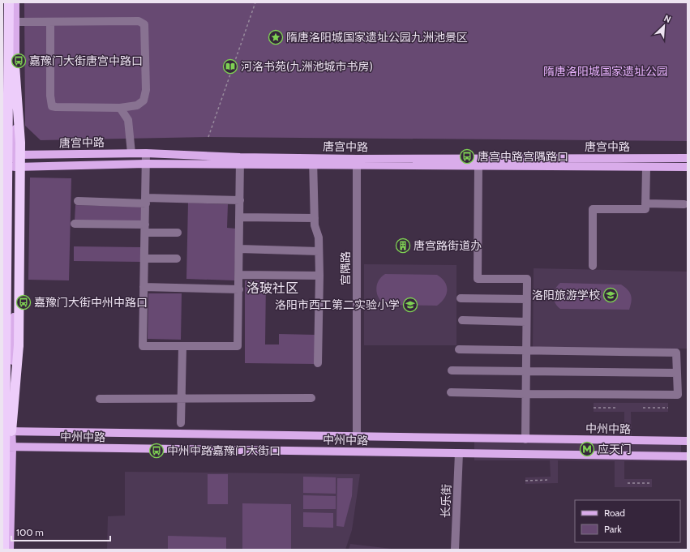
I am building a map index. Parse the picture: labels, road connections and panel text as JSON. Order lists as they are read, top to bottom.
{
  "streets": {
    "main road": ["唐宫中路", "中州中路"],
    "street": ["宫隅路", "长乐街"]
  },
  "crossings": [
    ["唐宫中路", "宫隅路"],
    ["宫隅路", "中州中路"],
    ["中州中路", "长乐街"]
  ],
  "districts": ["洛玻社区"],
  "parks": ["隋唐洛阳城国家遗址公园"],
  "places": {
    "place": ["隋唐洛阳城国家遗址公园九洲池景区"],
    "bus stop": [
      "嘉豫门大街唐宫中路口",
      "唐宫中路宫隅路口",
      "嘉豫门大街中州中路口",
      "中州中路嘉豫门大街口"
    ],
    "library": ["河洛书苑(九洲池城市书房)"],
    "building": ["唐宫路街道办"],
    "school or university": ["洛阳旅游学校", "洛阳市西工第二实验小学"],
    "metro station": ["应天门"]
  },
  "legend": ["Road", "Park"],
  "scale_bar": "100 m",
  "north": "top right"
}
